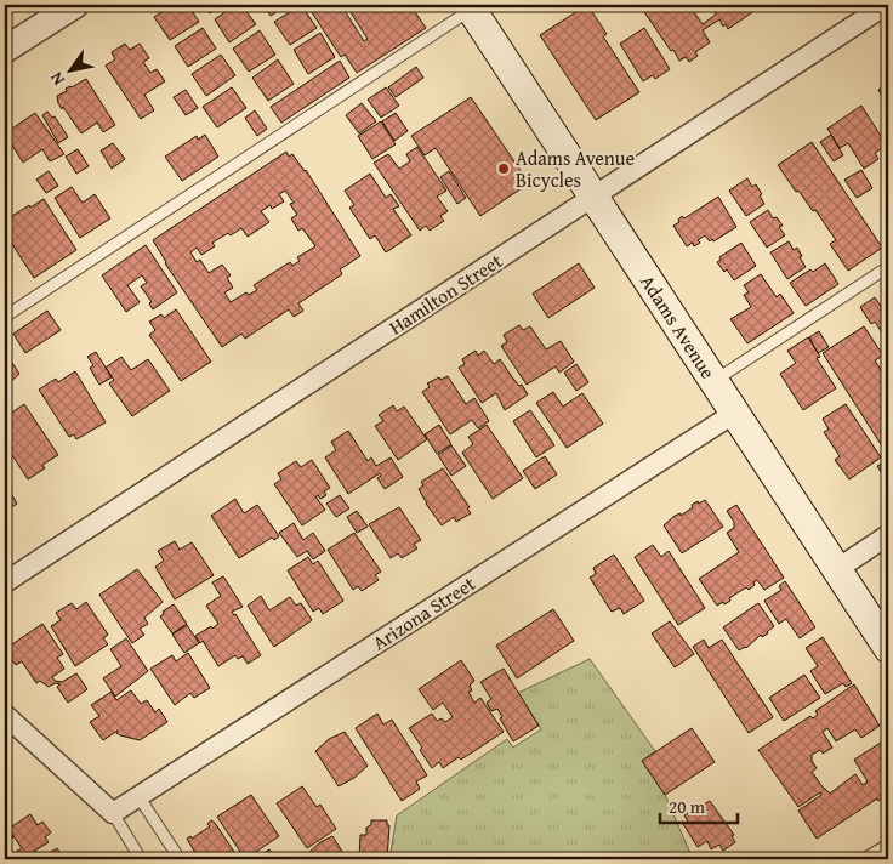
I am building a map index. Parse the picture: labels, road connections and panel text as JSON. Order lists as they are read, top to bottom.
{
  "streets": {
    "main road": ["Adams Avenue"],
    "street": ["Hamilton Street", "Arizona Street"]
  },
  "crossings": [
    ["Hamilton Street", "Adams Avenue"],
    ["Adams Avenue", "Arizona Street"]
  ],
  "places": ["Adams Avenue Bicycles"],
  "scale_bar": "20 m",
  "north": "bottom left"
}
